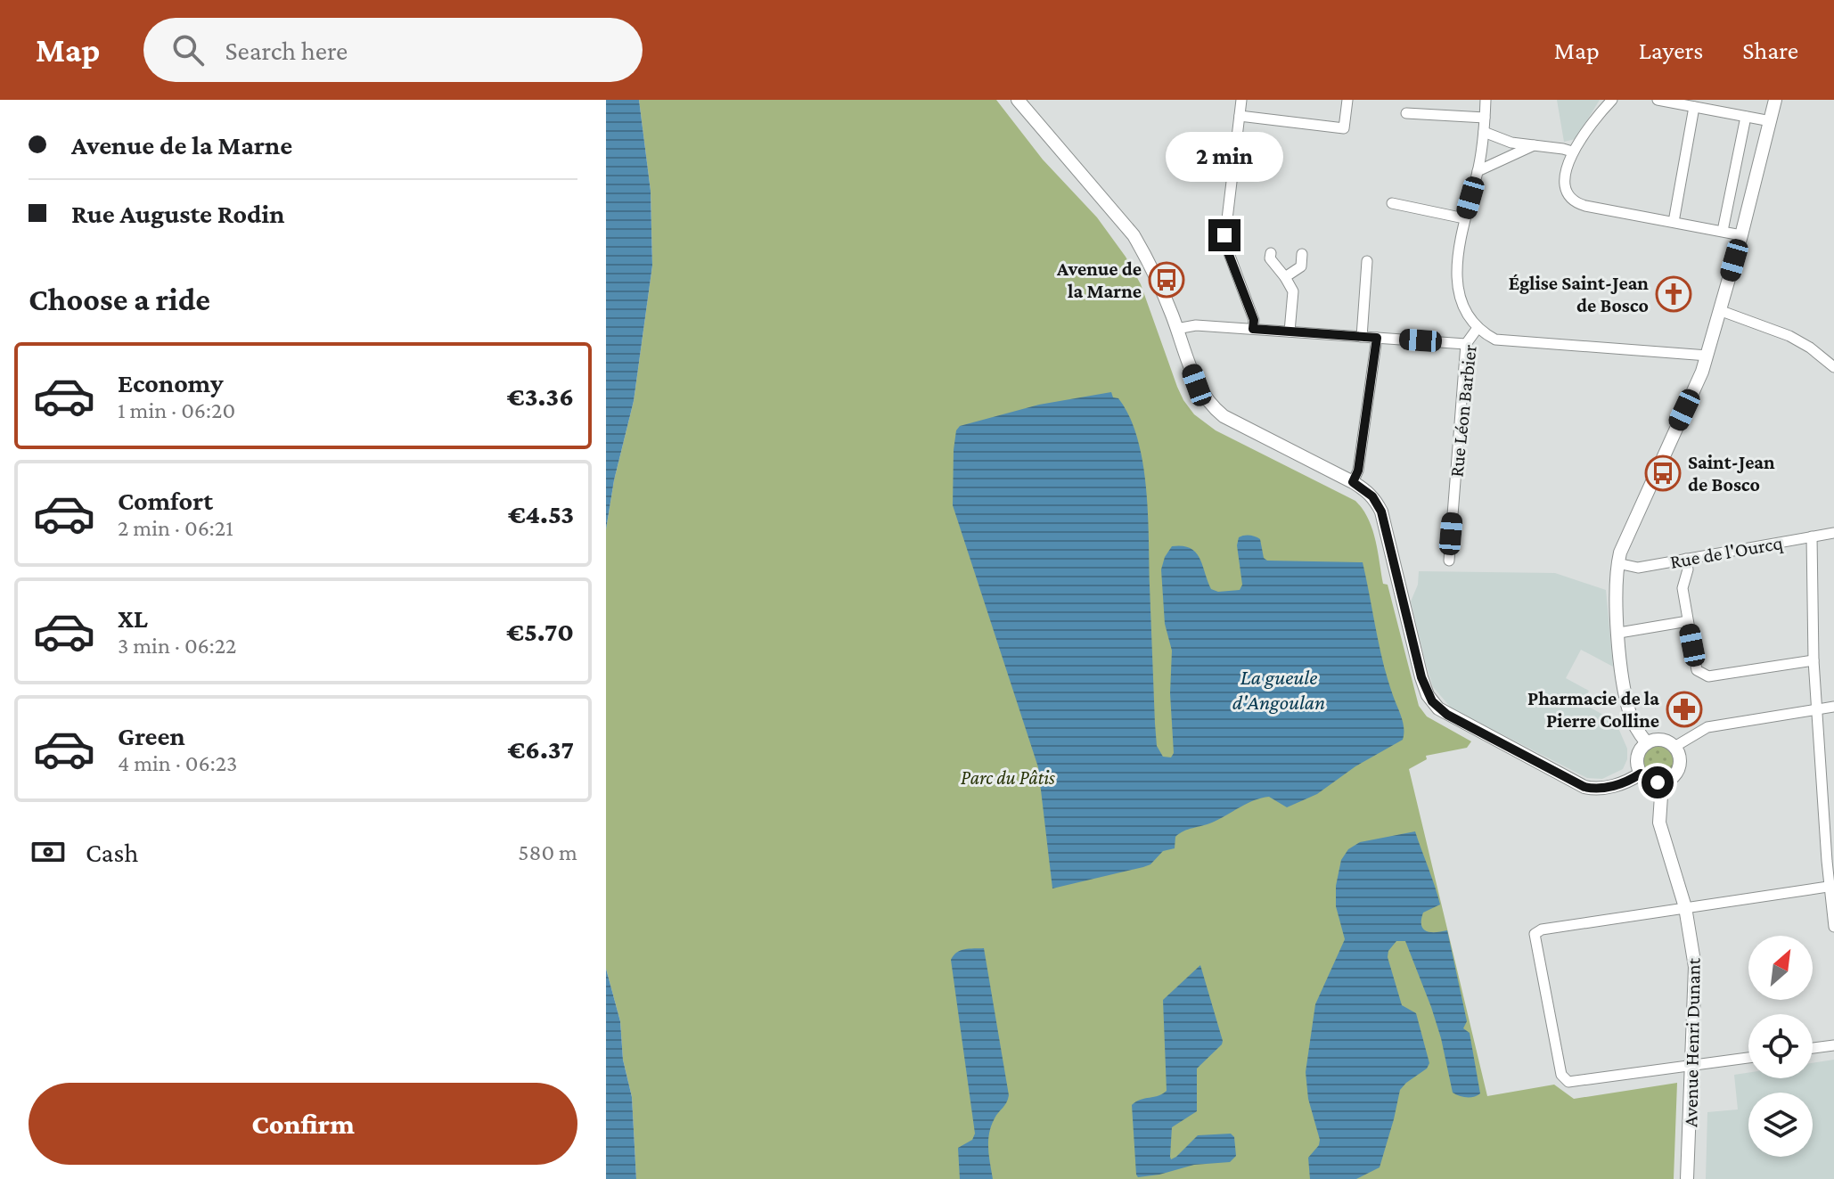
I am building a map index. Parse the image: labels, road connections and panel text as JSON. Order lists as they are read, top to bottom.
{
  "streets": {
    "street": ["Rue Léon Barbier", "Rue de l'Ourcq", "Avenue Henri Dunant"]
  },
  "water": ["La gueule d'Angoulan"],
  "parks": ["Parc du Pâtis"],
  "places": {
    "bus stop": ["Avenue de la Marne", "Saint-Jean de Bosco"],
    "church": ["Église Saint-Jean de Bosco"],
    "pharmacy": ["Pharmacie de la Pierre Colline"]
  },
  "north": "top right",
  "page": {
    "header": "Map",
    "search": "Search here",
    "nav": ["Map", "Layers", "Share"],
    "banner": ["Avenue de la Marne", "Rue Auguste Rodin"],
    "bubble": "2 min",
    "heading": "Choose a ride",
    "list": [
      {
        "name": "Economy",
        "note": "1 min · 06:20",
        "value": "€3.36"
      },
      {
        "name": "Comfort",
        "note": "2 min · 06:21",
        "value": "€4.53"
      },
      {
        "name": "XL",
        "note": "3 min · 06:22",
        "value": "€5.70"
      },
      {
        "name": "Green",
        "note": "4 min · 06:23",
        "value": "€6.37"
      }
    ],
    "pay": ["Cash", "580 m"],
    "buttons": "Confirm"
  }
}
